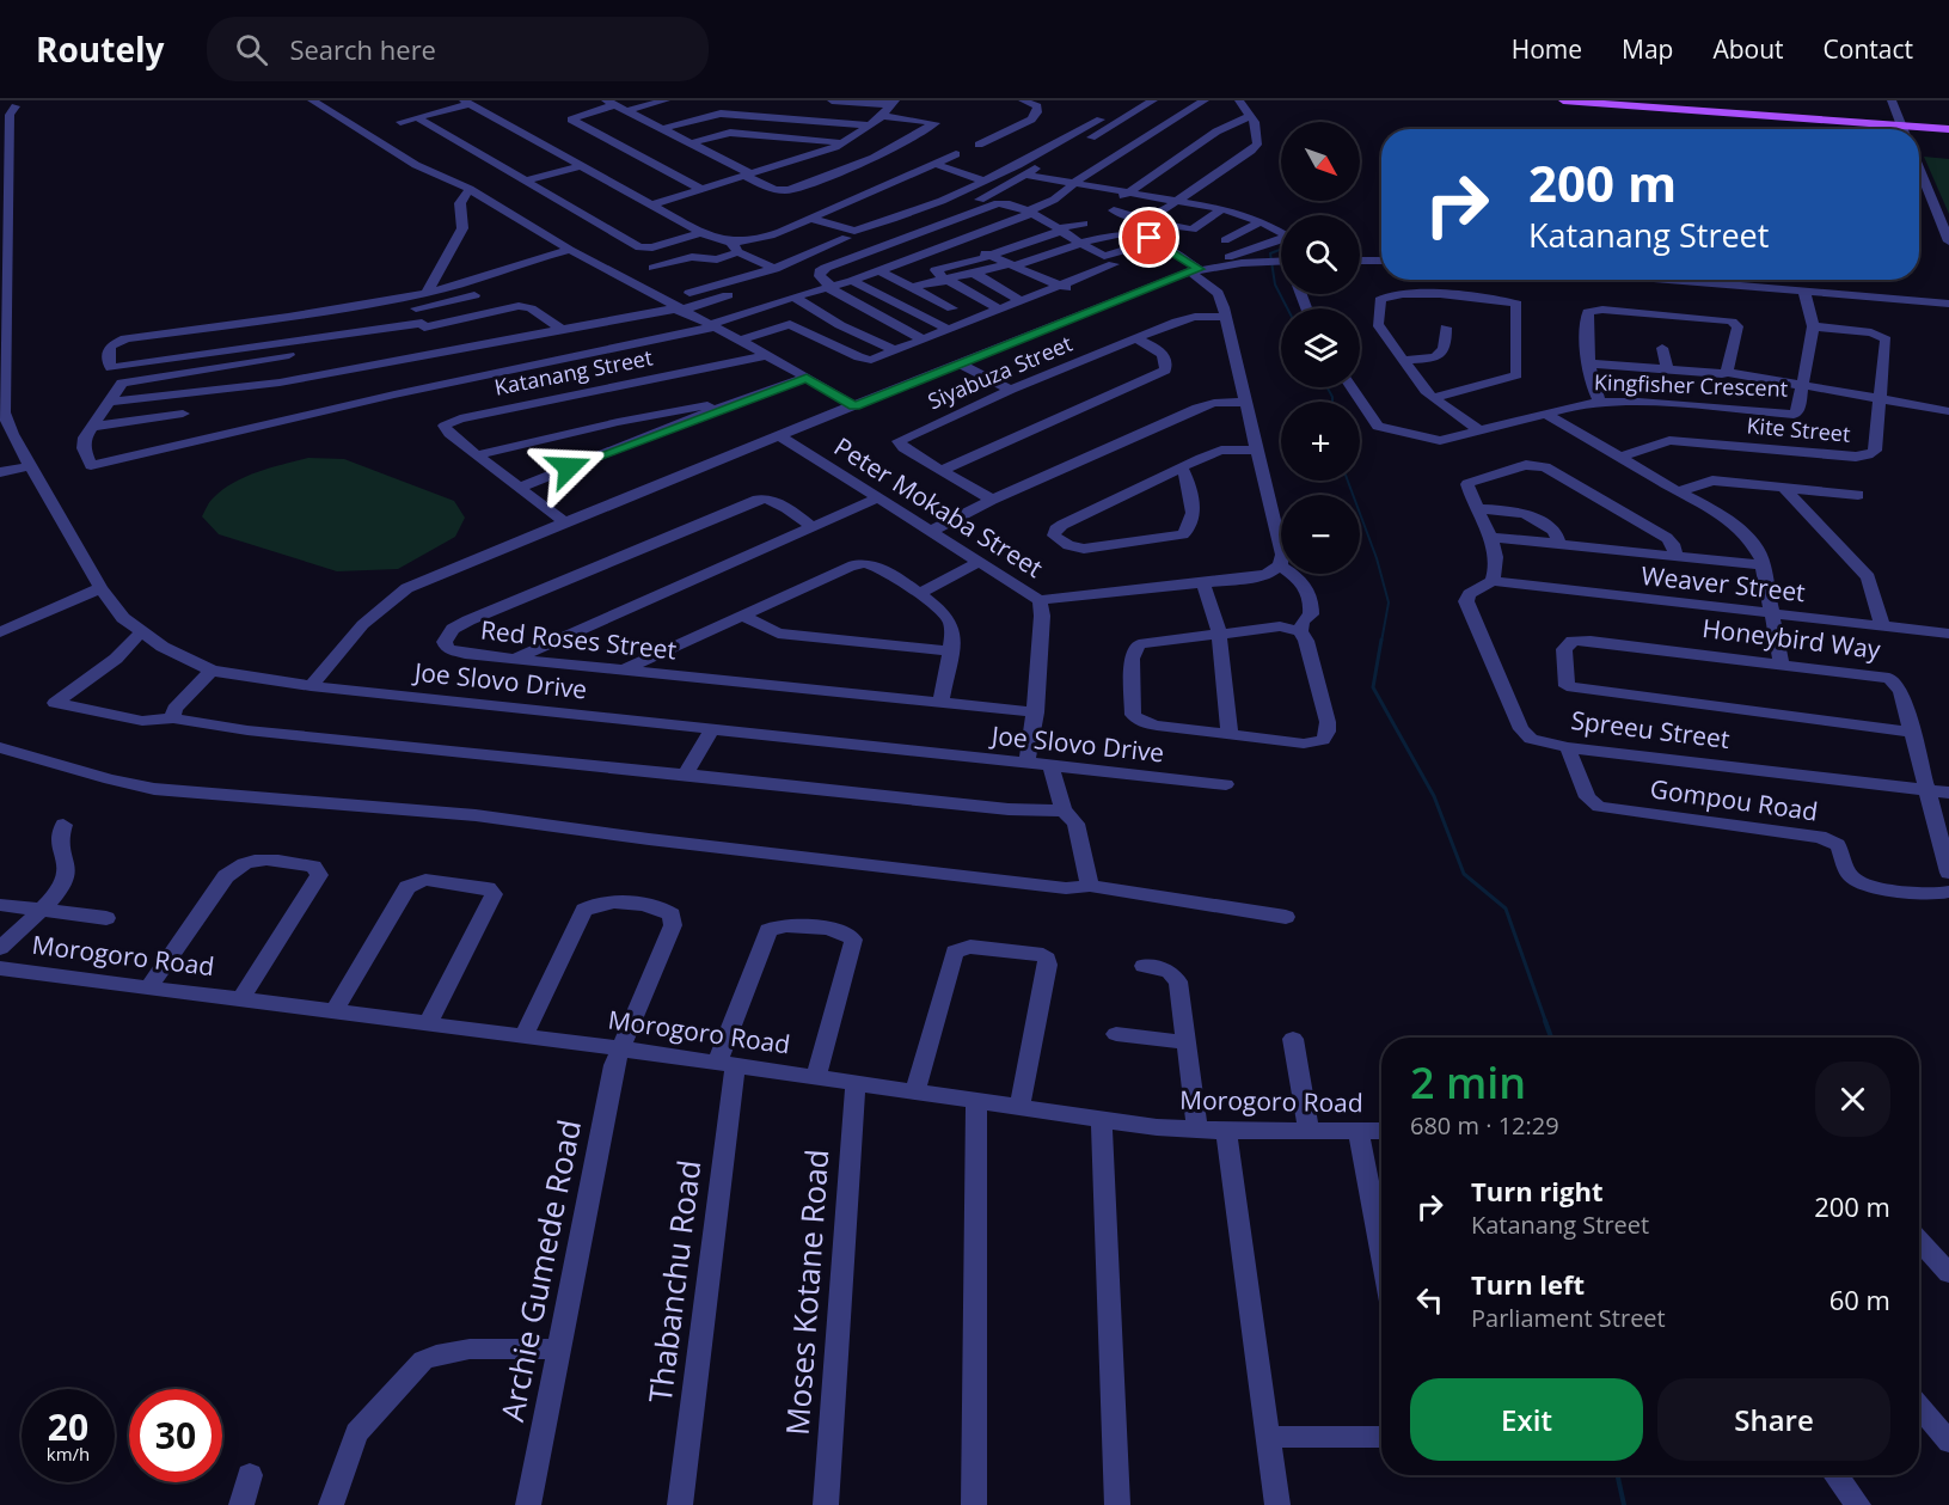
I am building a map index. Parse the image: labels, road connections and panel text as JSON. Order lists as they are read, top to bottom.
{
  "streets": {
    "street": [
      "Katanang Street",
      "Siyabuza Street",
      "Kingfisher Crescent",
      "Kite Street",
      "Peter Mokaba Street",
      "Weaver Street",
      "Honeybird Way",
      "Red Roses Street",
      "Joe Slovo Drive",
      "Spreeu Street",
      "Gompou Road",
      "Morogoro Road",
      "Archie Gumede Road",
      "Thabanchu Road",
      "Moses Kotane Road"
    ]
  },
  "crossings": [
    ["Kingfisher Crescent", "Kite Street"],
    ["Peter Mokaba Street", "Red Roses Street"],
    ["Peter Mokaba Street", "Joe Slovo Drive"],
    ["Weaver Street", "Spreeu Street"],
    ["Honeybird Way", "Spreeu Street"],
    ["Spreeu Street", "Gompou Road"],
    ["Morogoro Road", "Archie Gumede Road"],
    ["Morogoro Road", "Thabanchu Road"],
    ["Morogoro Road", "Moses Kotane Road"]
  ],
  "north": "bottom right",
  "page": {
    "header": "Routely",
    "search": "Search here",
    "nav": [
      "Home",
      "Map",
      "About",
      "Contact"
    ],
    "map_buttons": ["+", "−"],
    "turn": ["200 m", "Katanang Street"],
    "heading": ["2 min", "680 m · 12:29"],
    "list": [
      {
        "name": "Turn right",
        "note": "Katanang Street",
        "value": "200 m"
      },
      {
        "name": "Turn left",
        "note": "Parliament Street",
        "value": "60 m"
      }
    ],
    "buttons": ["Exit", "Share"],
    "speed": "20 km/h",
    "limit": "30"
  }
}
